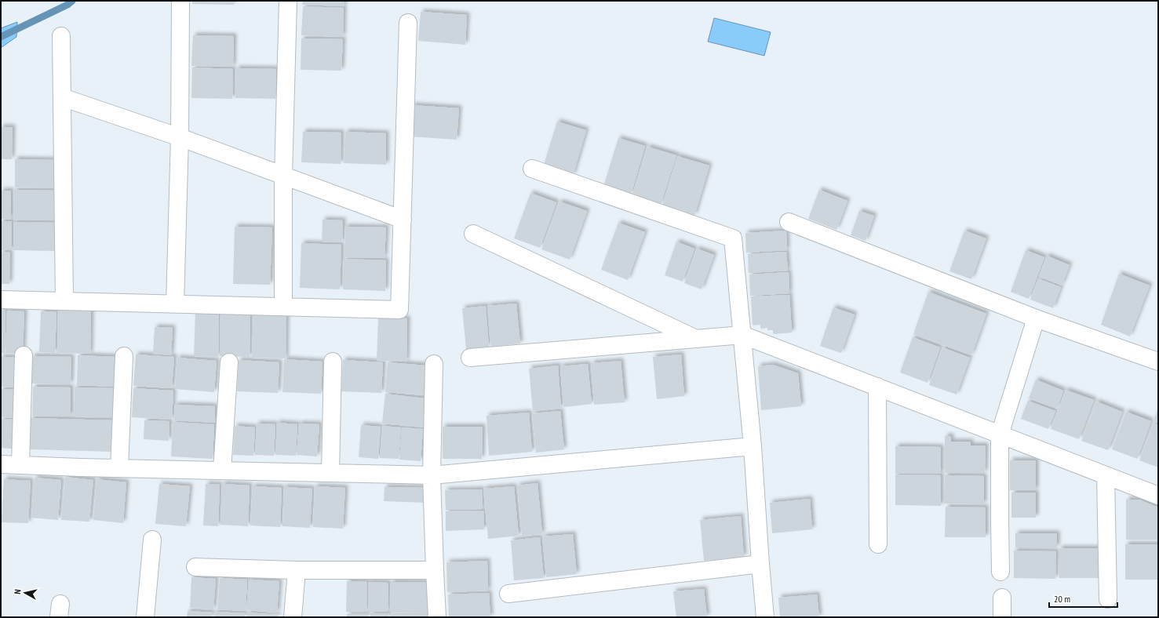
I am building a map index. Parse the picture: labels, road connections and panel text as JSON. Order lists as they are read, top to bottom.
{
  "scale_bar": "20 m",
  "north": "left"
}
